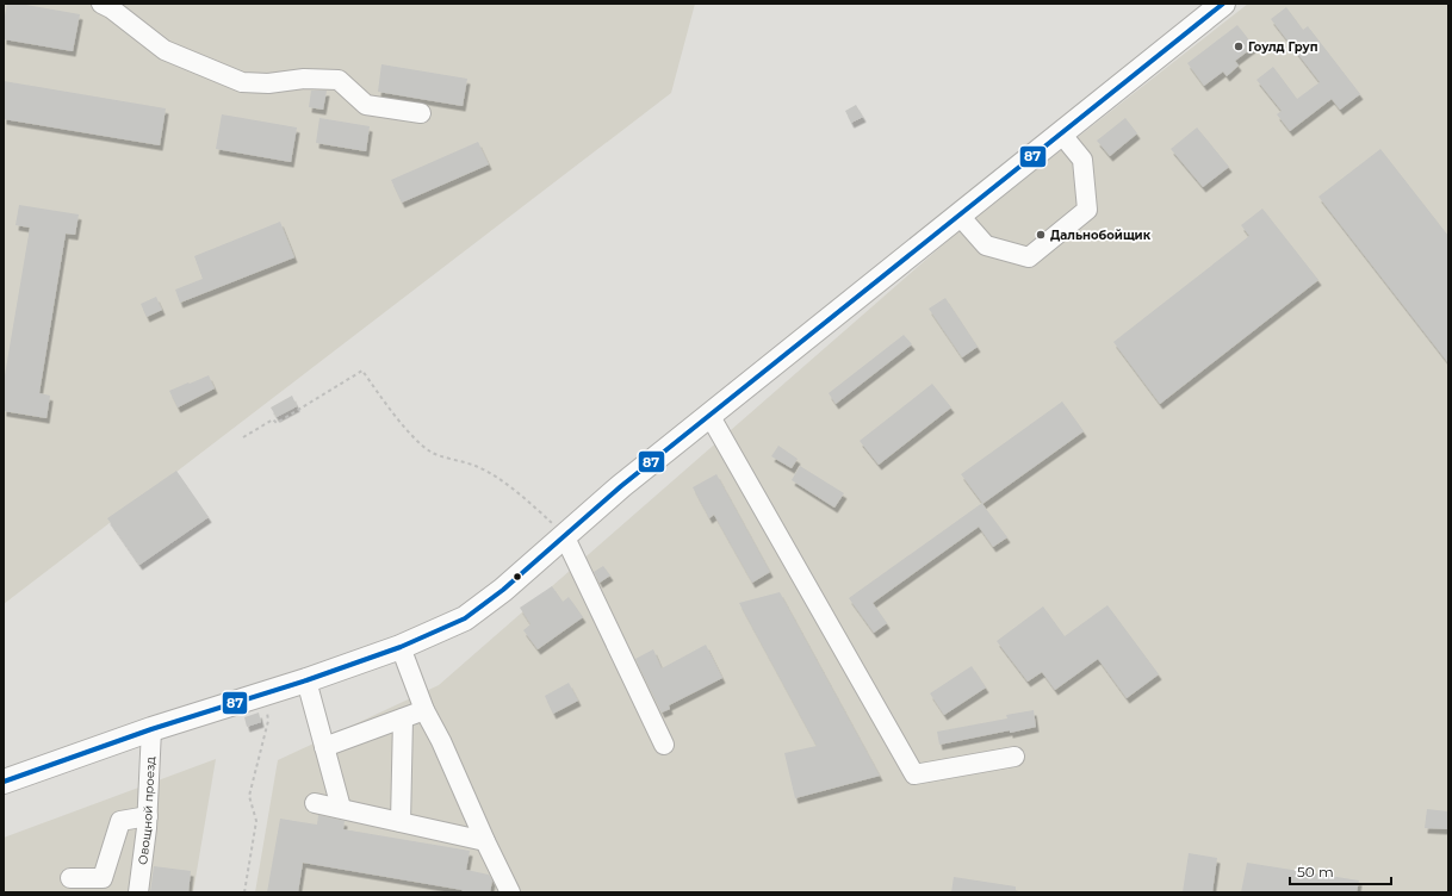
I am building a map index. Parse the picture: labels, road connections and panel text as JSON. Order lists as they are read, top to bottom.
{
  "streets": {
    "street": ["Овощной проезд"]
  },
  "places": ["Гоулд Груп", "Дальнобойщик"],
  "lines": ["transit line 87"],
  "scale_bar": "50 m"
}
